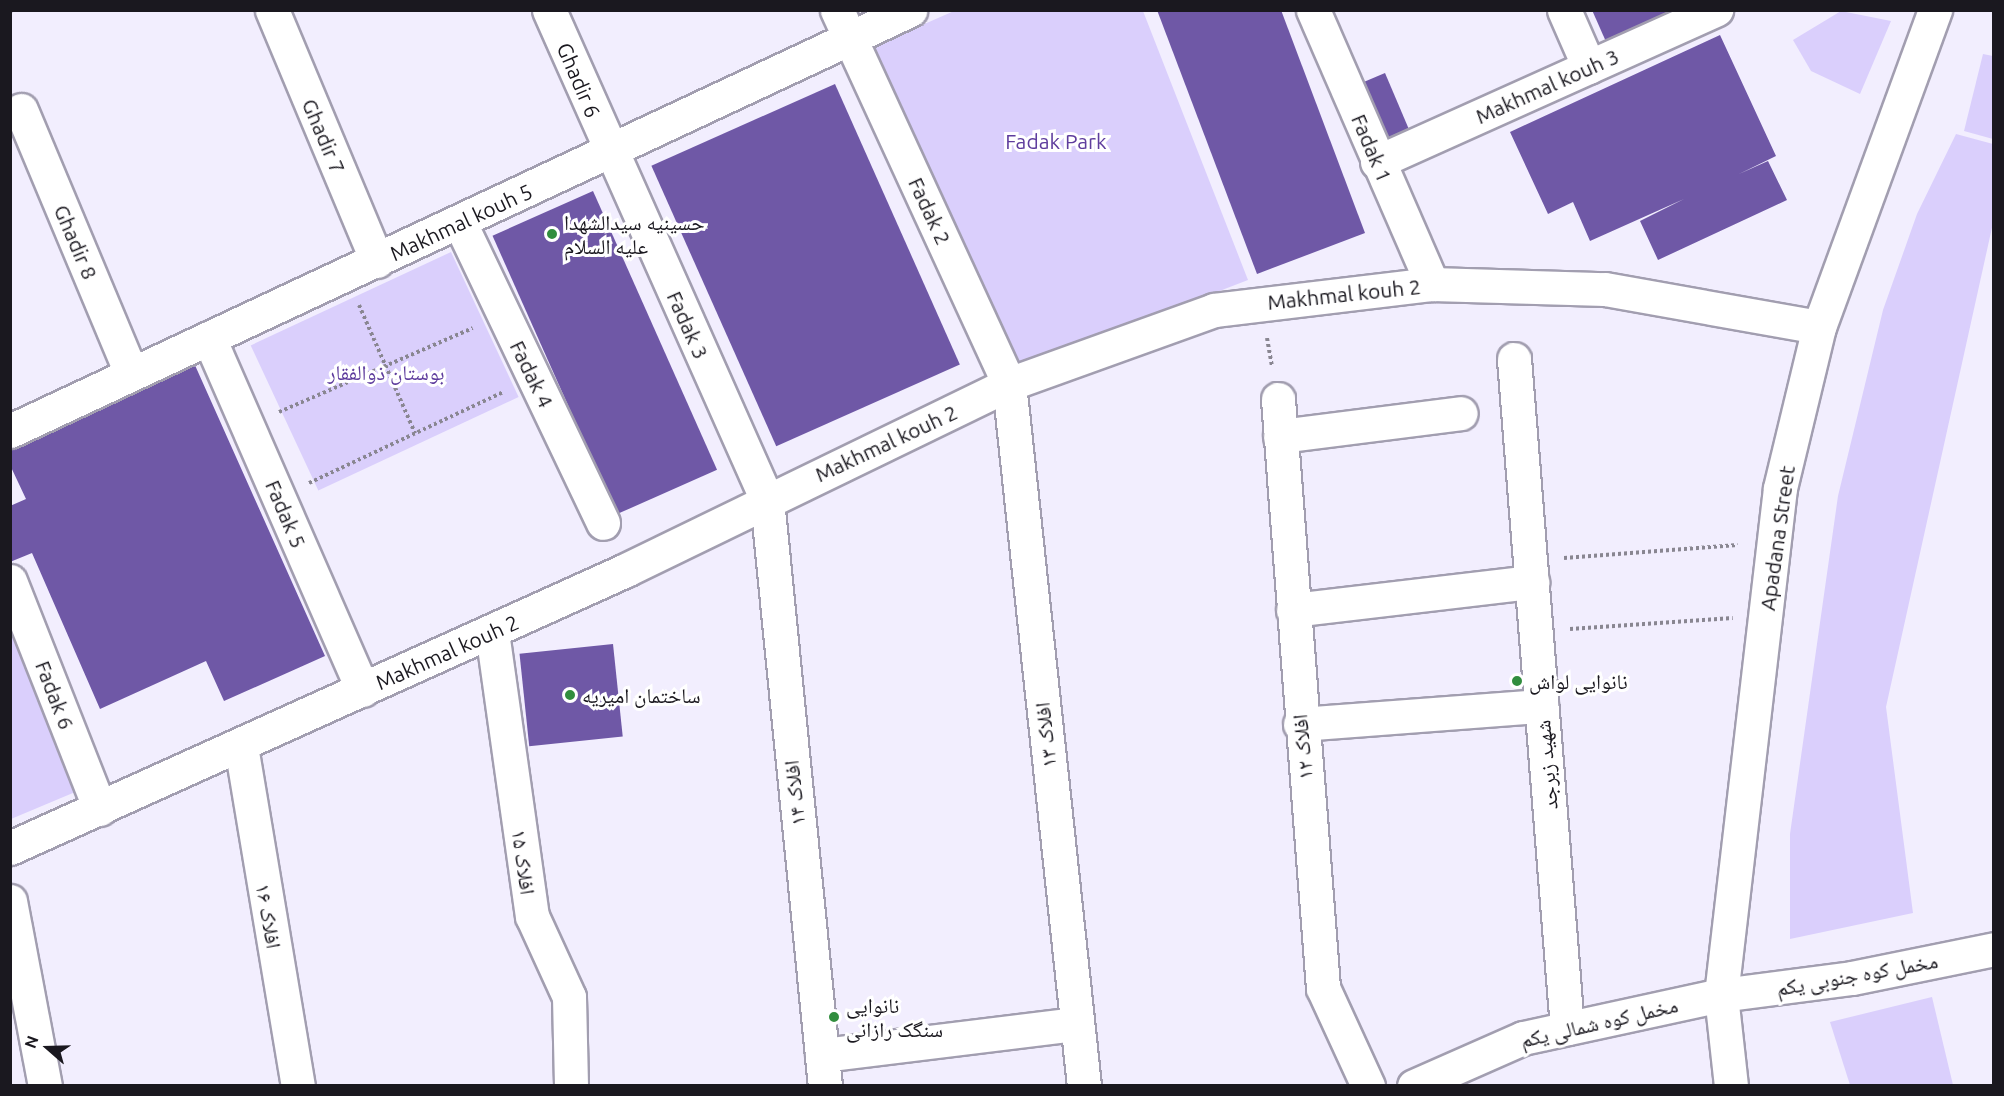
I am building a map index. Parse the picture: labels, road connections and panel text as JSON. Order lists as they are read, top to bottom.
{
  "streets": {
    "street": [
      "Ghadir 6",
      "Makhmal kouh 3",
      "Ghadir 7",
      "Fadak 1",
      "Fadak 2",
      "Makhmal kouh 5",
      "Ghadir 8",
      "Makhmal kouh 2",
      "Fadak 3",
      "Fadak 4",
      "Fadak 5",
      "Apadana Street",
      "Fadak 6",
      "افلاک ۱۳",
      "افلاک ۱۲",
      "شهید زبرجد",
      "افلاک ۱۴",
      "افلاک ۱۵",
      "افلاک ۱۶",
      "مخمل کوه جنوبی یکم",
      "مخمل کوه شمالی‌ یکم"
    ]
  },
  "crossings": [
    ["Ghadir 6", "Makhmal kouh 5"],
    ["Ghadir 6", "Fadak 3"],
    ["Makhmal kouh 3", "Fadak 1"],
    ["Ghadir 7", "Makhmal kouh 5"],
    ["Fadak 1", "Makhmal kouh 2"],
    ["Fadak 2", "Makhmal kouh 5"],
    ["Fadak 2", "Makhmal kouh 2"],
    ["Fadak 2", "افلاک ۱۳"],
    ["Makhmal kouh 5", "Ghadir 8"],
    ["Makhmal kouh 5", "Fadak 3"],
    ["Makhmal kouh 5", "Fadak 4"],
    ["Makhmal kouh 5", "Fadak 5"],
    ["Makhmal kouh 2", "Fadak 3"],
    ["Makhmal kouh 2", "Fadak 5"],
    ["Makhmal kouh 2", "Apadana Street"],
    ["Makhmal kouh 2", "Fadak 6"],
    ["Makhmal kouh 2", "افلاک ۱۳"],
    ["Makhmal kouh 2", "افلاک ۱۴"],
    ["Makhmal kouh 2", "افلاک ۱۵"],
    ["Makhmal kouh 2", "افلاک ۱۶"],
    ["Fadak 3", "افلاک ۱۴"],
    ["Apadana Street", "مخمل کوه جنوبی یکم"],
    ["Apadana Street", "مخمل کوه شمالی‌ یکم"],
    ["شهید زبرجد", "مخمل کوه شمالی‌ یکم"],
    ["مخمل کوه جنوبی یکم", "مخمل کوه شمالی‌ یکم"]
  ],
  "parks": ["Fadak Park", "بوستان ذوالفقار"],
  "places": [
    "حسینیه سیدالشهدا علیه السلام",
    "نانوایی لواش",
    "ساختمان امیریه",
    "نانوایی سنگک رازانی"
  ],
  "north": "left"
}
